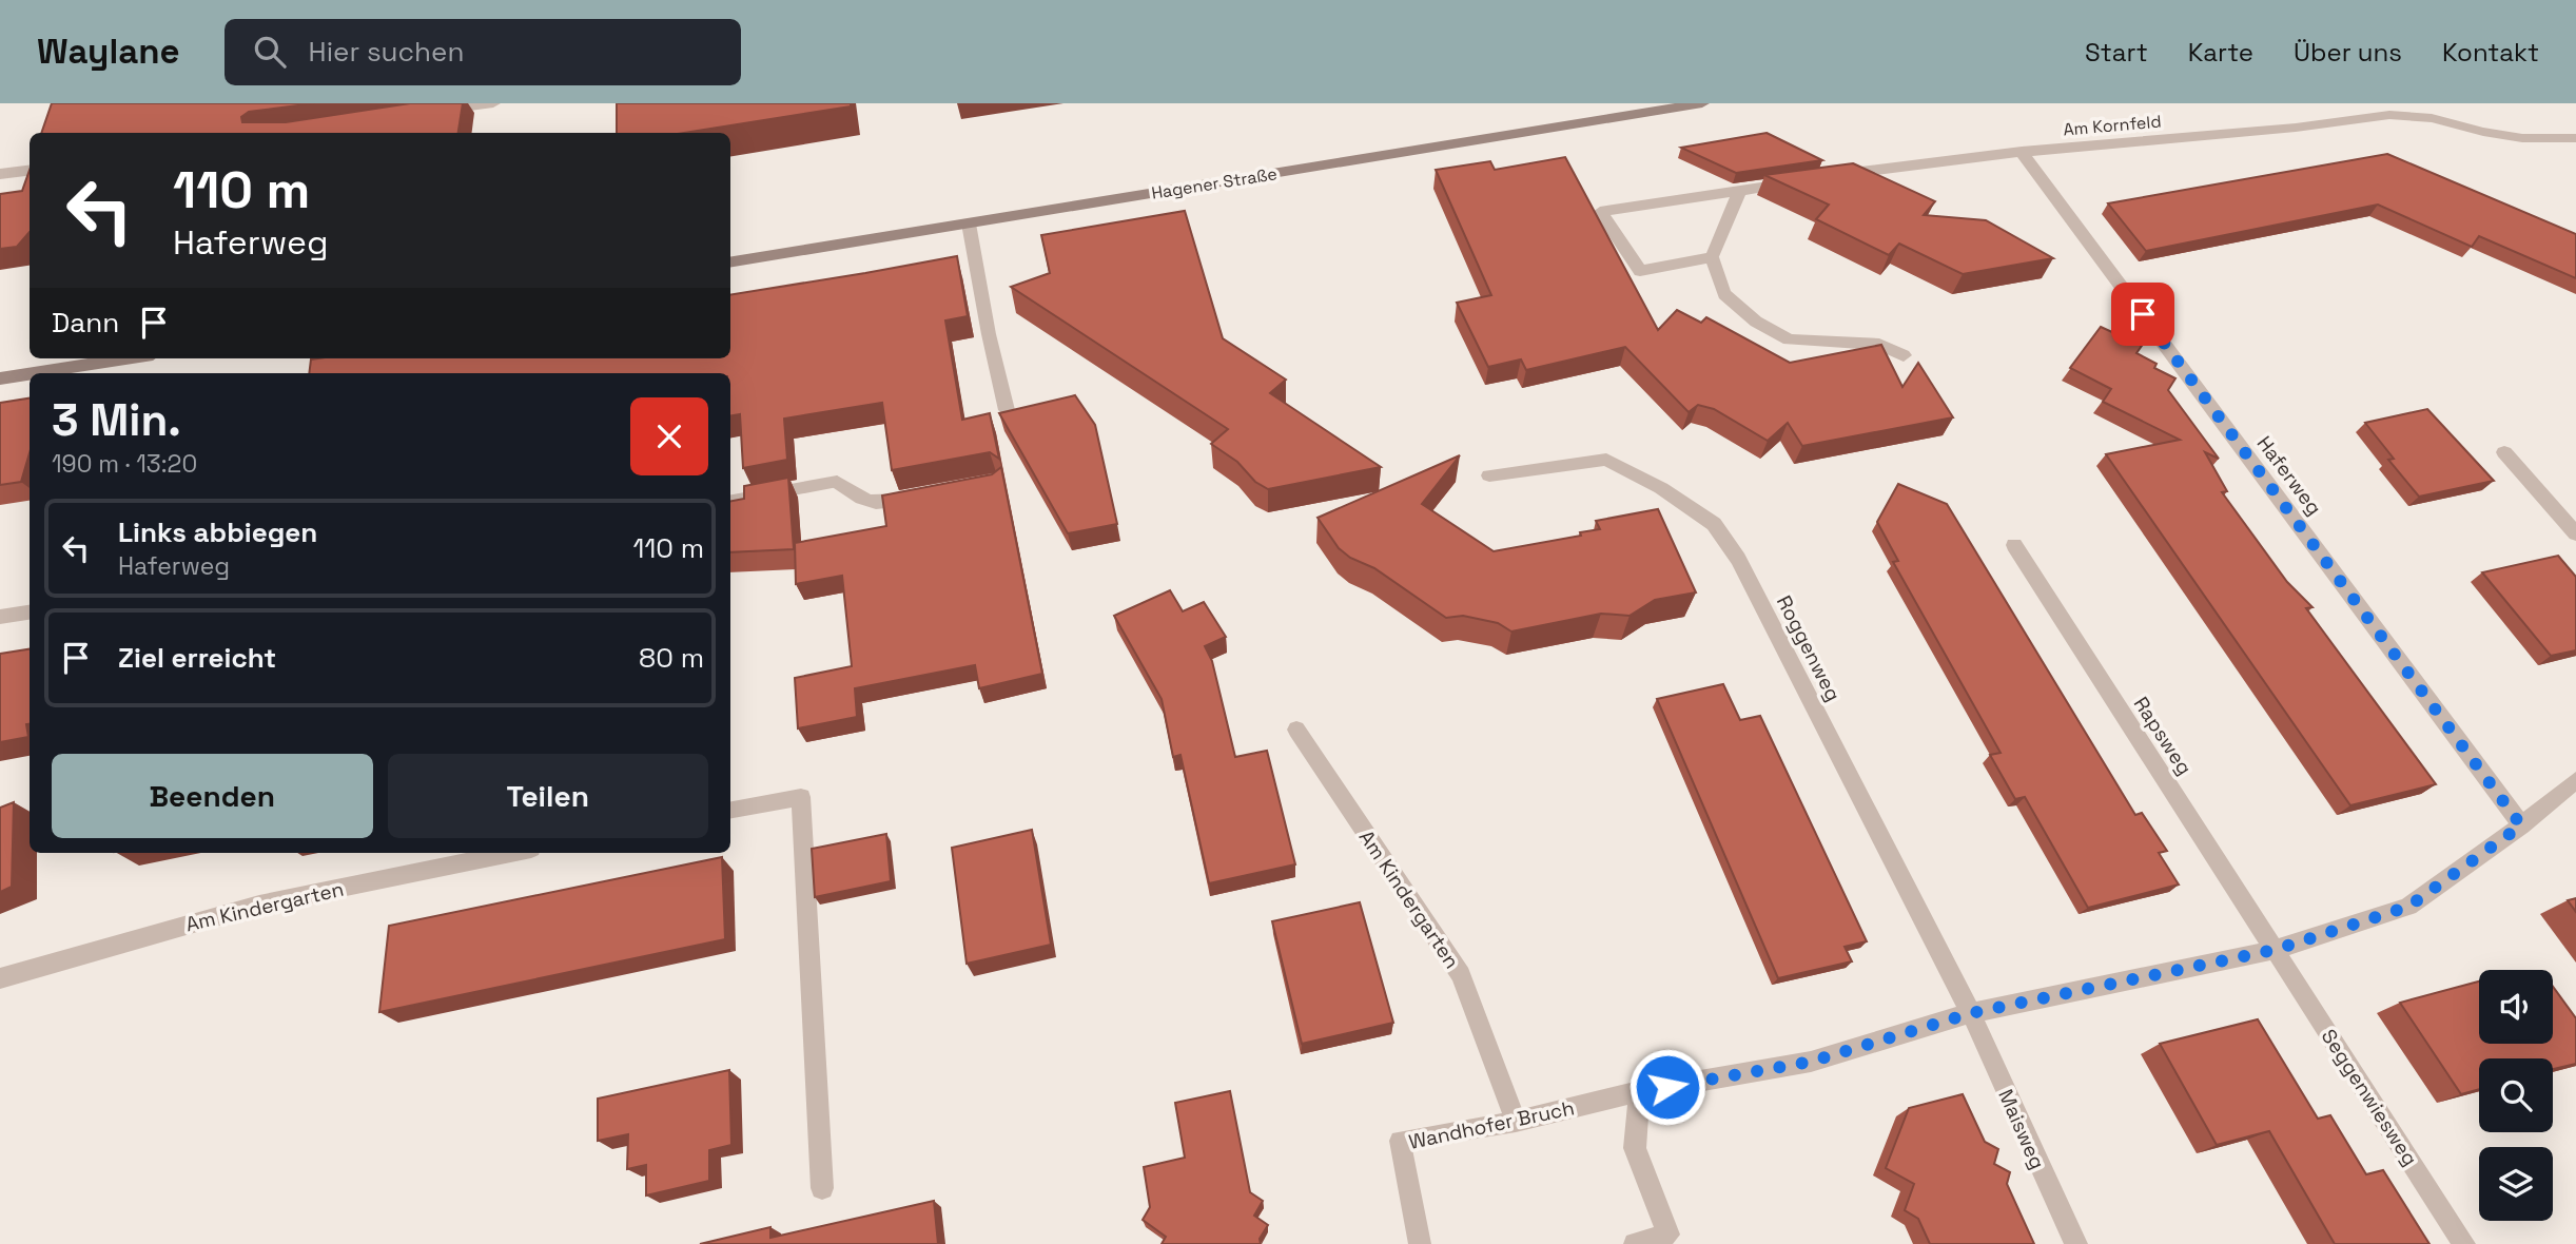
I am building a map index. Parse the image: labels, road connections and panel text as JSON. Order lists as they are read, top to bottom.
{
  "streets": {
    "main road": ["Hagener Straße"],
    "street": [
      "Am Kornfeld",
      "Haferweg",
      "Roggenweg",
      "Rapsweg",
      "Am Kindergarten",
      "Seggenwiesweg",
      "Wandhofer Bruch",
      "Maisweg"
    ]
  },
  "crossings": [
    ["Am Kornfeld", "Haferweg"],
    ["Haferweg", "Wandhofer Bruch"],
    ["Roggenweg", "Wandhofer Bruch"],
    ["Roggenweg", "Maisweg"],
    ["Rapsweg", "Seggenwiesweg"],
    ["Rapsweg", "Wandhofer Bruch"],
    ["Am Kindergarten", "Wandhofer Bruch"],
    ["Seggenwiesweg", "Wandhofer Bruch"],
    ["Wandhofer Bruch", "Maisweg"]
  ],
  "page": {
    "header": "Waylane",
    "search": "Hier suchen",
    "nav": [
      "Start",
      "Karte",
      "Über uns",
      "Kontakt"
    ],
    "turn": ["110 m", "Haferweg"],
    "then": "Dann",
    "heading": ["3 Min.", "190 m · 13:20"],
    "list": [
      {
        "name": "Links abbiegen",
        "note": "Haferweg",
        "value": "110 m"
      },
      {
        "name": "Ziel erreicht",
        "value": "80 m"
      }
    ],
    "buttons": ["Beenden", "Teilen"]
  }
}
